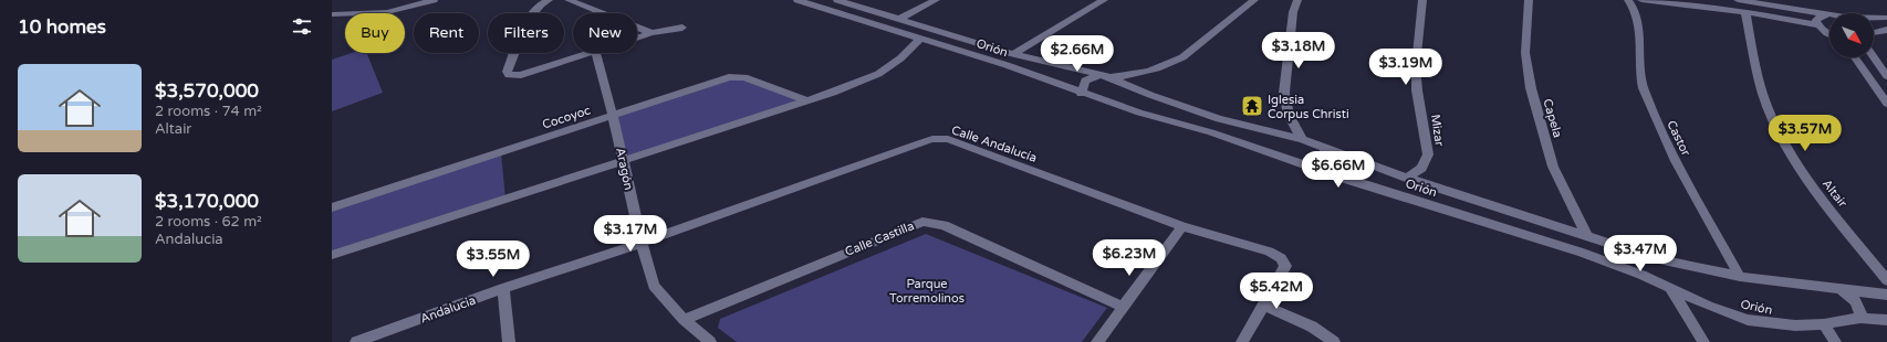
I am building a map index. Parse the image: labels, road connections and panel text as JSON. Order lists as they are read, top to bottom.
{
  "streets": {
    "street": [
      "Orión",
      "Cocoyoc",
      "Capela",
      "Mizar",
      "Castor",
      "Calle Andalucía",
      "Aragón",
      "Altair",
      "Calle Castilla",
      "Andalucia"
    ]
  },
  "crossings": [
    ["Orión", "Capela"],
    ["Orión", "Mizar"],
    ["Orión", "Castor"],
    ["Cocoyoc", "Aragón"],
    ["Calle Andalucía", "Aragón"],
    ["Calle Andalucía", "Andalucia"],
    ["Aragón", "Calle Castilla"],
    ["Aragón", "Andalucia"]
  ],
  "parks": ["Parque Torremolinos"],
  "places": {
    "temple": ["Iglesia Corpus Christi"]
  },
  "north": "bottom right",
  "page": {
    "heading": "10 homes",
    "chip": [
      "Buy",
      "Rent",
      "Filters",
      "New"
    ],
    "price": [
      "$3.18M",
      "$2.66M",
      "$3.19M",
      "$3.57M",
      "$6.66M",
      "$3.17M",
      "$3.47M",
      "$6.23M",
      "$3.55M",
      "$5.42M"
    ],
    "list": [
      {
        "name": "$3,570,000",
        "note": "2 rooms · 74 m² · Altair"
      },
      {
        "name": "$3,170,000",
        "note": "2 rooms · 62 m² · Andalucia"
      }
    ]
  }
}
